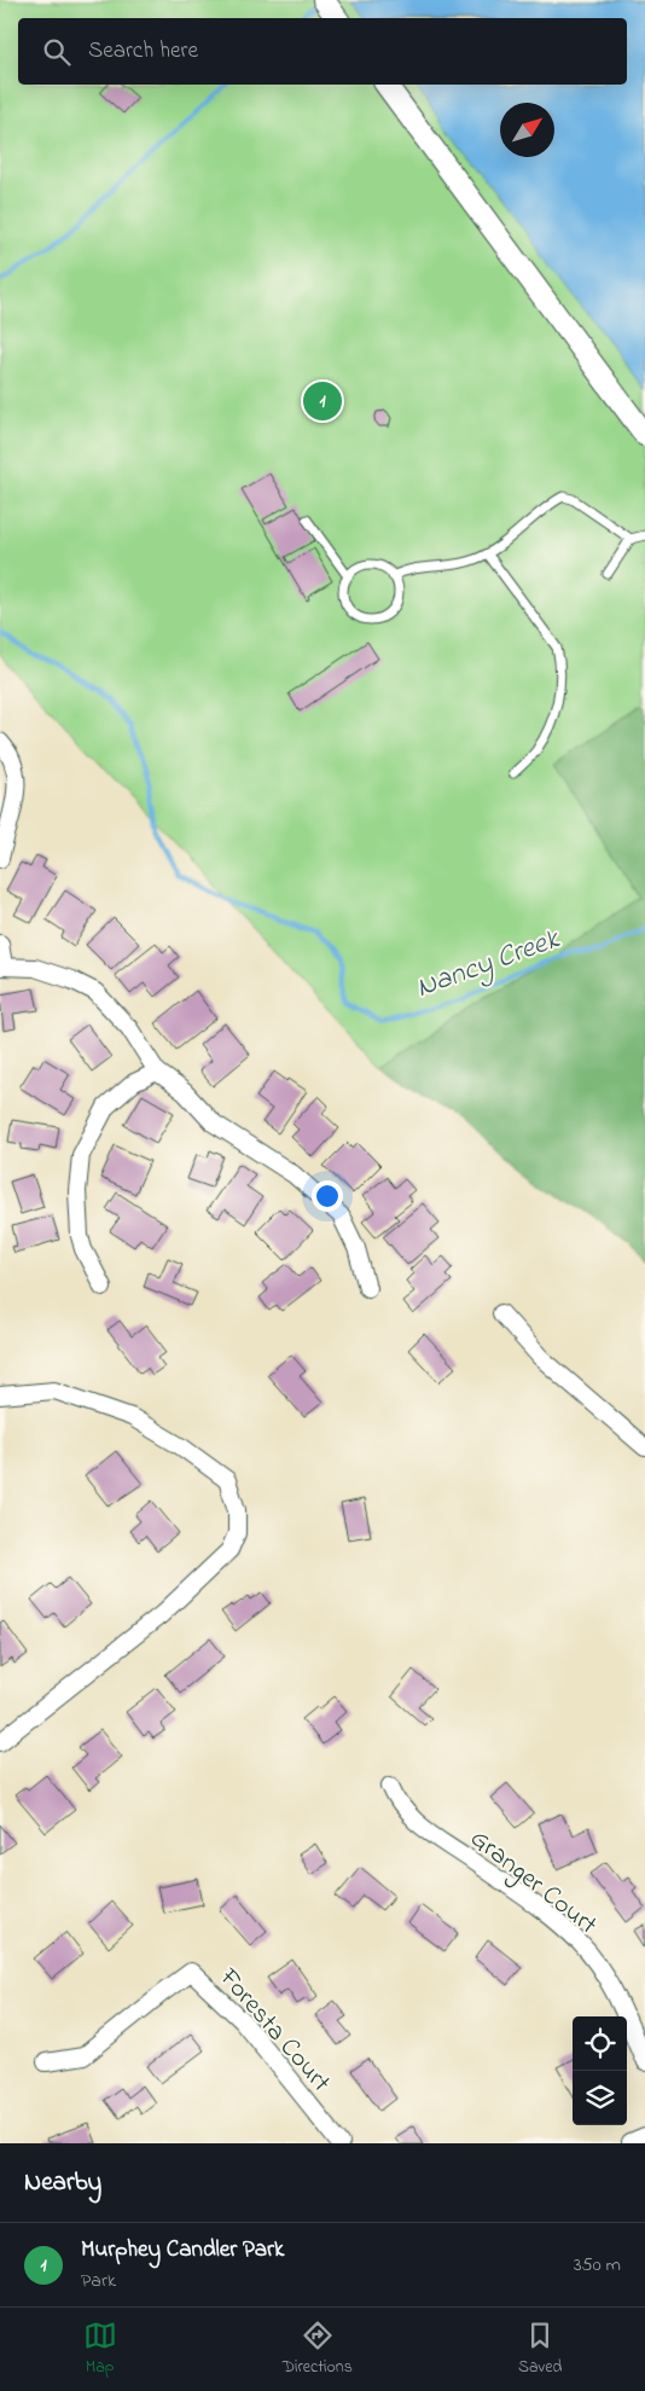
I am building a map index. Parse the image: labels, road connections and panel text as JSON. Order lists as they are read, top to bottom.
{
  "streets": {
    "street": ["Granger Court", "Foresta Court"]
  },
  "water": ["Nancy Creek"],
  "north": "top right",
  "page": {
    "search": "Search here",
    "pins": "1",
    "heading": "Nearby",
    "list": [
      {
        "mark": "1",
        "name": "Murphey Candler Park",
        "note": "Park",
        "value": "350 m"
      }
    ],
    "nav": ["Map", "Directions", "Saved"]
  }
}
